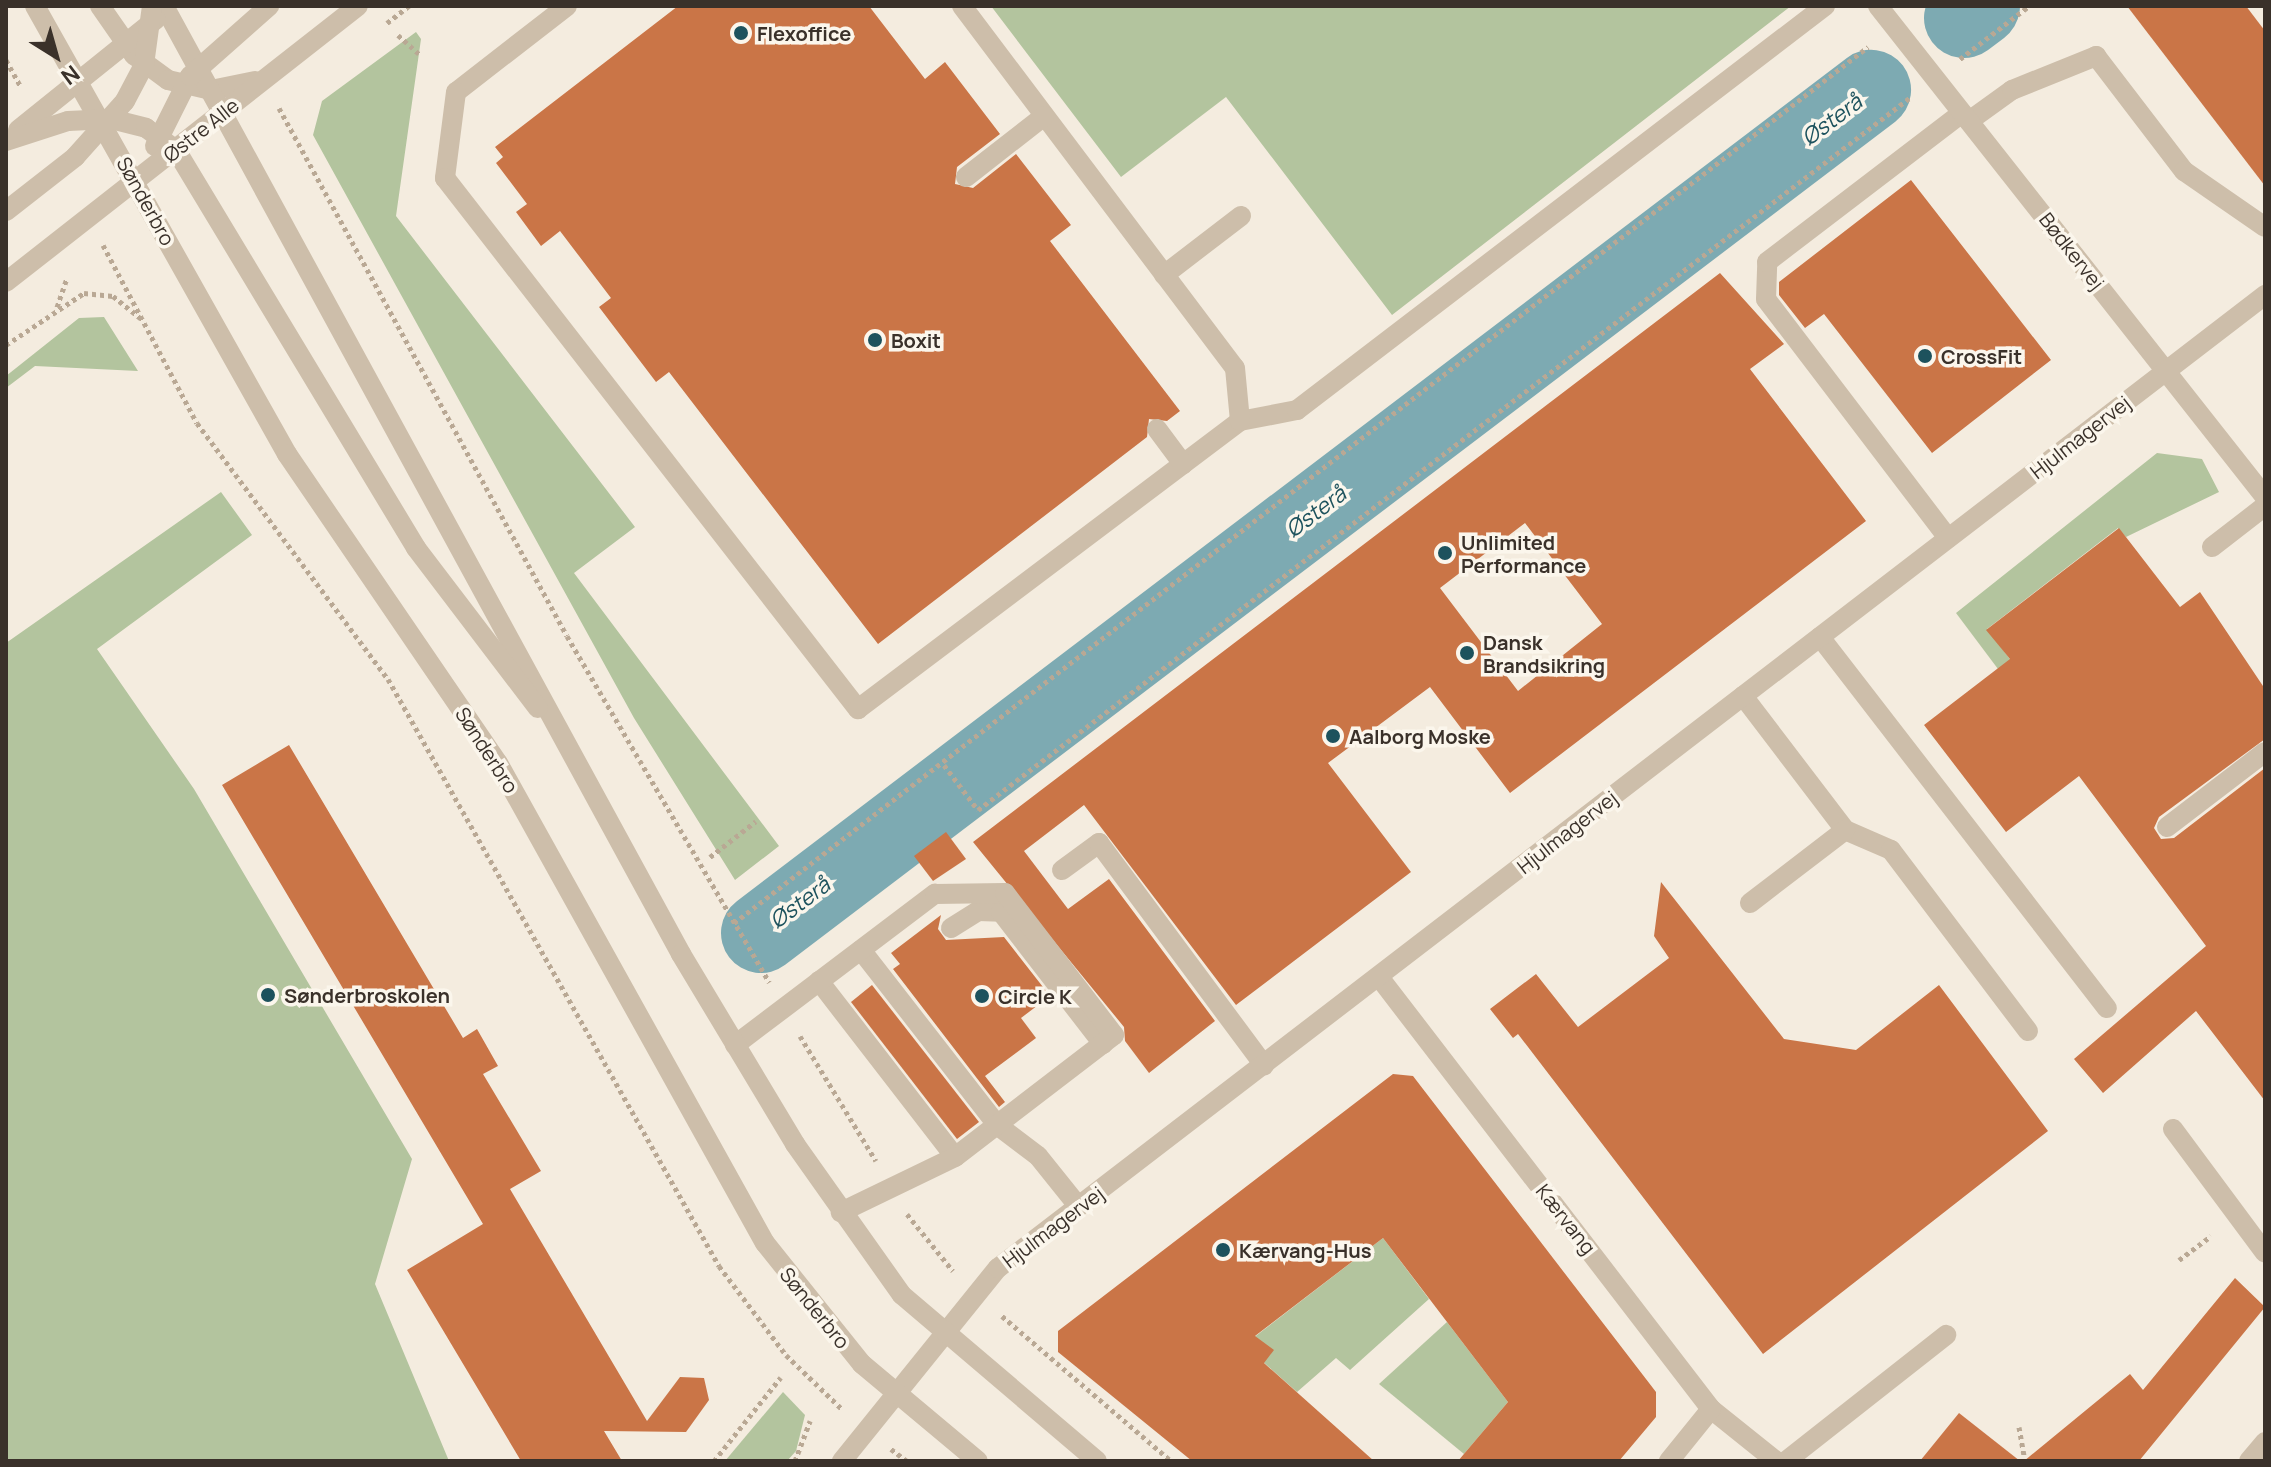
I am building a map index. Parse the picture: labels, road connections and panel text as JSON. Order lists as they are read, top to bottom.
{
  "streets": {
    "street": [
      "Østre Alle",
      "Sønderbro",
      "Bødkervej",
      "Hjulmagervej",
      "Kærvang"
    ]
  },
  "crossings": [
    ["Østre Alle", "Sønderbro"],
    ["Sønderbro", "Hjulmagervej"],
    ["Bødkervej", "Hjulmagervej"],
    ["Hjulmagervej", "Kærvang"]
  ],
  "water": ["Østerå"],
  "places": [
    "Flexoffice",
    "Boxit",
    "CrossFit",
    "Unlimited Performance",
    "Dansk Brandsikring",
    "Aalborg Moske",
    "Sønderbroskolen",
    "Circle K",
    "Kærvang-Hus"
  ],
  "north": "bottom right"
}
